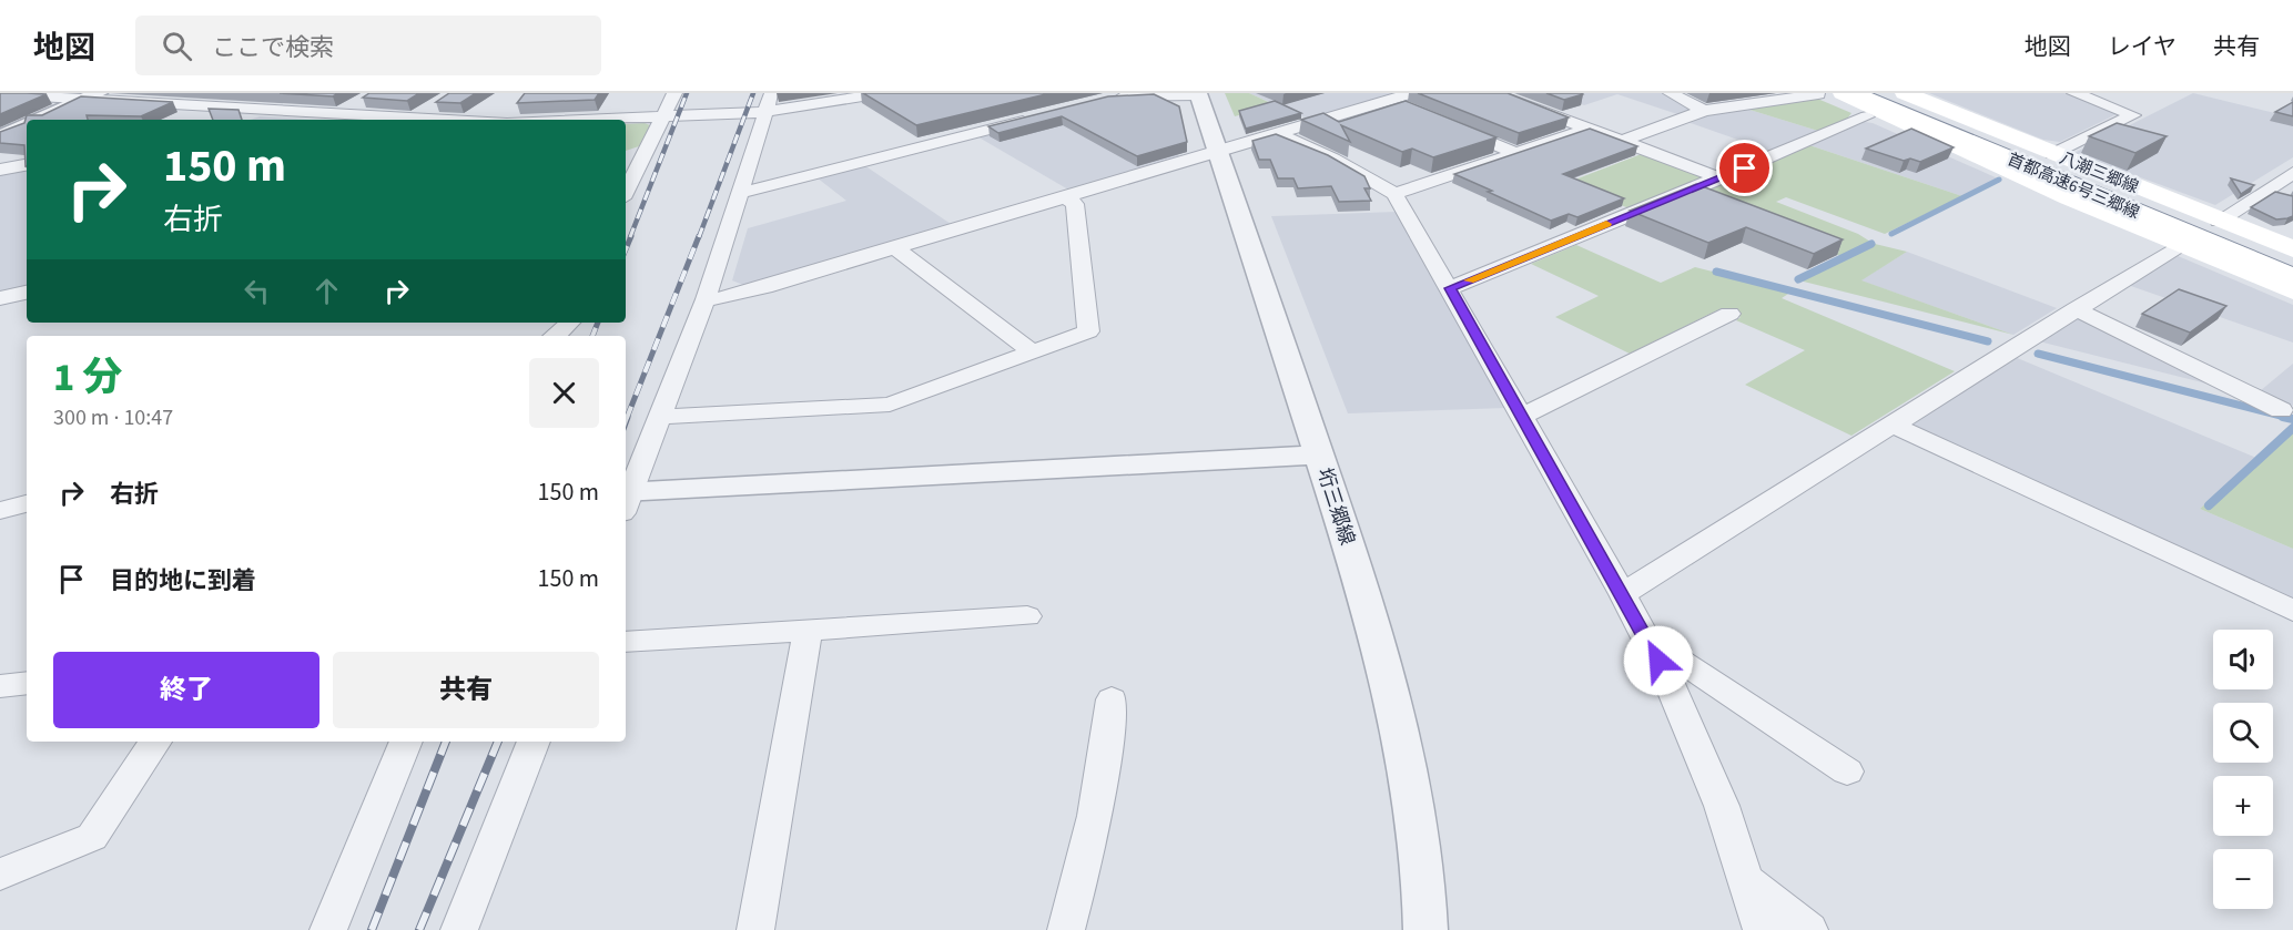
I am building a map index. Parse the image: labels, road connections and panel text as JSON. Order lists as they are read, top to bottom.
{
  "streets": {
    "main road": ["八潮三郷線", "首都高速6号三郷線"],
    "street": ["垳三郷線"]
  },
  "crossings": [
    ["八潮三郷線", "首都高速6号三郷線"]
  ],
  "page": {
    "header": "地図",
    "search": "ここで検索",
    "nav": ["地図", "レイヤ", "共有"],
    "turn": ["150 m", "右折"],
    "heading": ["1 分", "300 m · 10:47"],
    "list": [
      {
        "name": "右折",
        "value": "150 m"
      },
      {
        "name": "目的地に到着",
        "value": "150 m"
      }
    ],
    "map_buttons": ["+", "−"],
    "buttons": ["終了", "共有"]
  }
}
